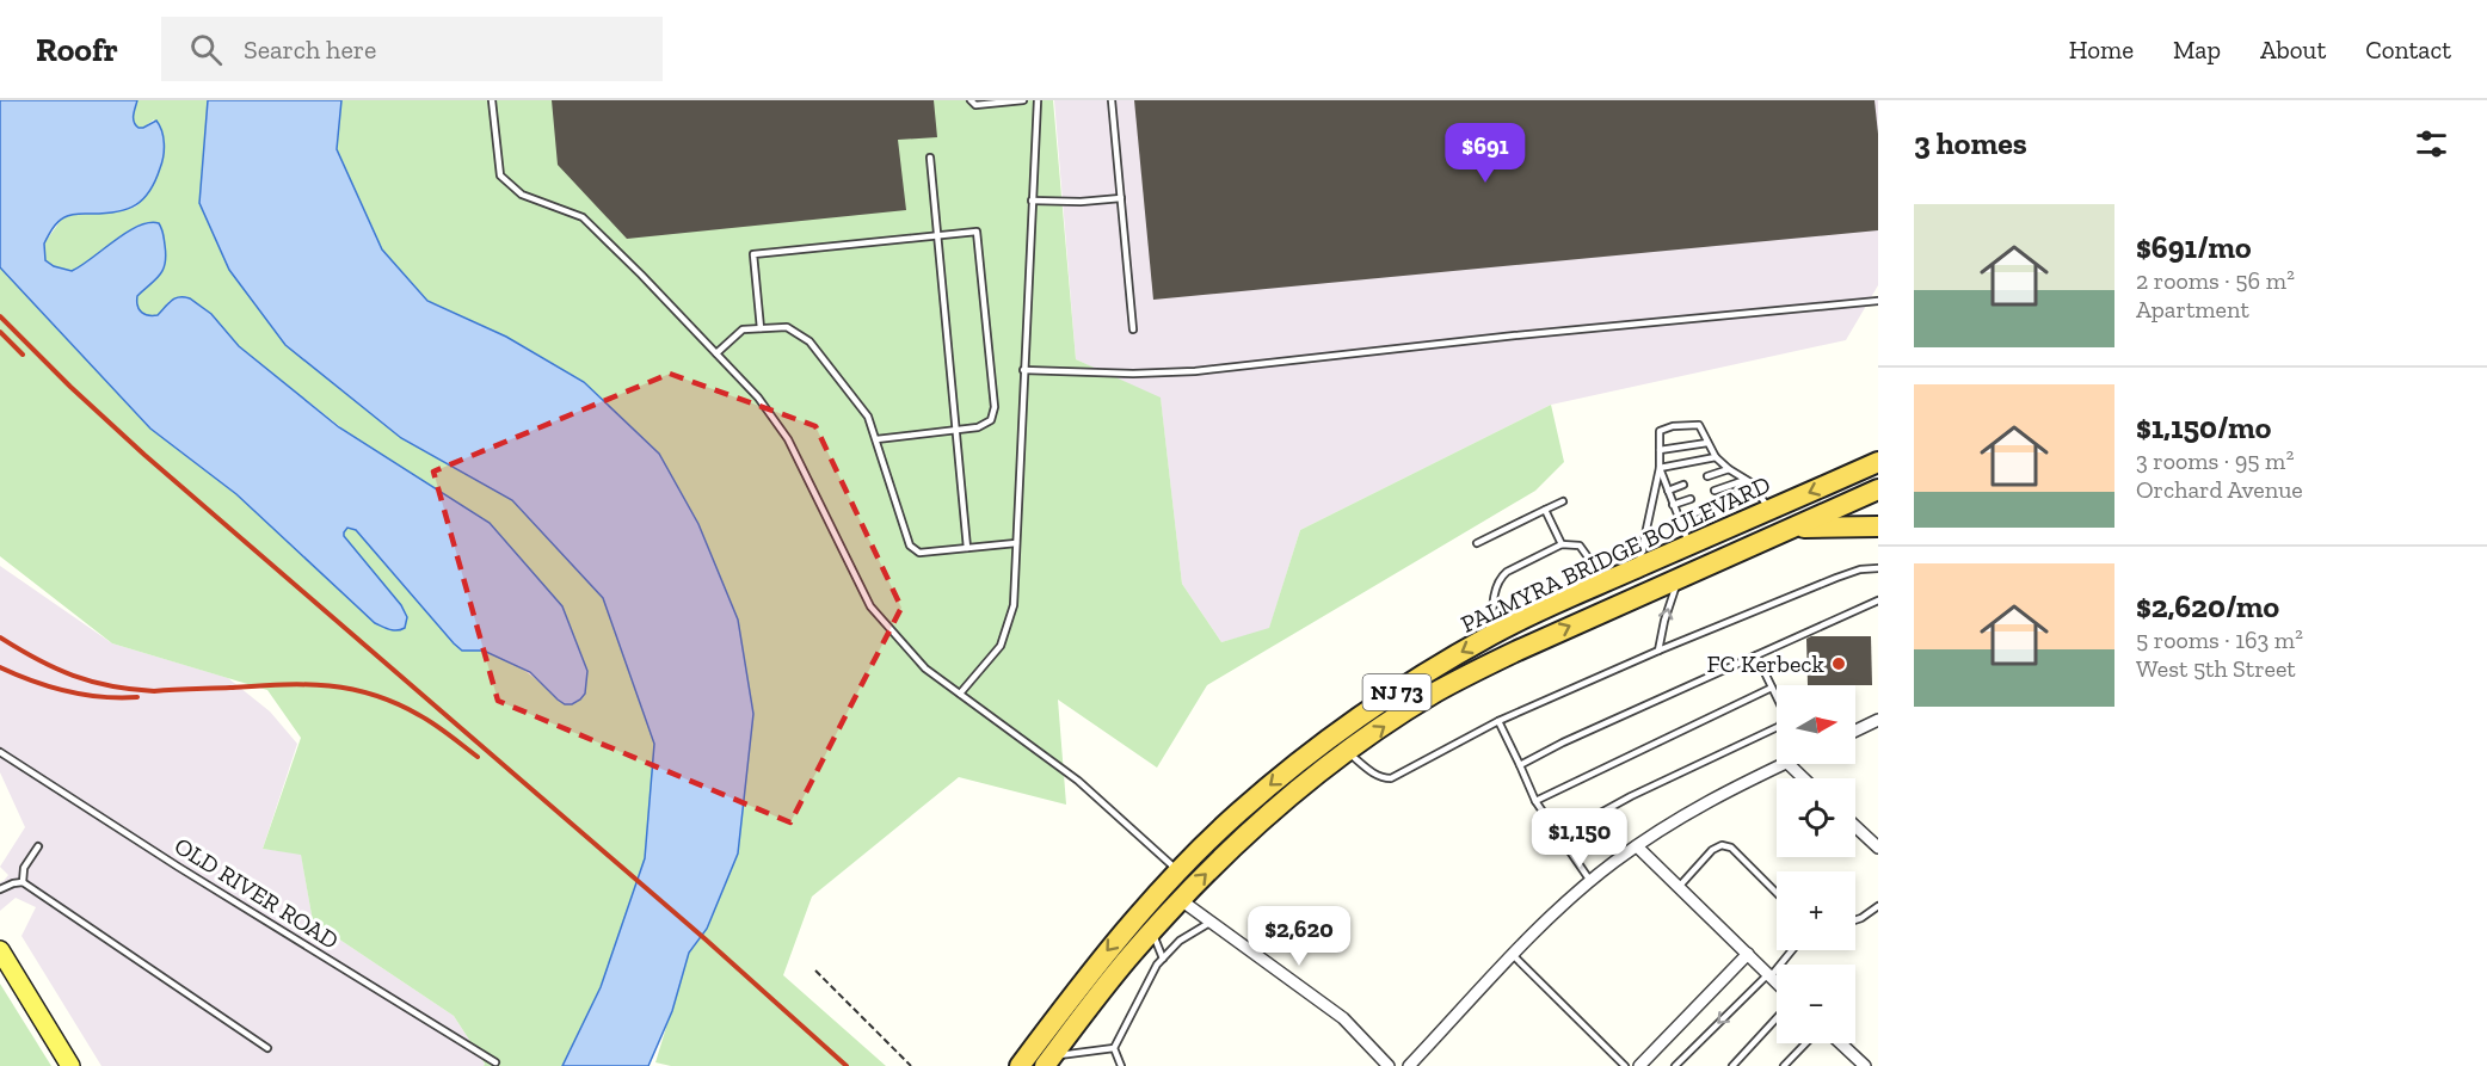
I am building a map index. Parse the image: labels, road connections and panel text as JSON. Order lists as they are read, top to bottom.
{
  "streets": {
    "highway": ["PALMYRA BRIDGE BOULEVARD", "NJ 73"],
    "lane": ["OLD RIVER ROAD"]
  },
  "places": ["FC Kerbeck"],
  "north": "right",
  "page": {
    "header": "Roofr",
    "search": "Search here",
    "nav": [
      "Home",
      "Map",
      "About",
      "Contact"
    ],
    "heading": "3 homes",
    "price": ["$691", "$1,150", "$2,620"],
    "list": [
      {
        "name": "$691/mo",
        "note": "2 rooms · 56 m² · Apartment"
      },
      {
        "name": "$1,150/mo",
        "note": "3 rooms · 95 m² · Orchard Avenue"
      },
      {
        "name": "$2,620/mo",
        "note": "5 rooms · 163 m² · West 5th Street"
      }
    ],
    "map_buttons": ["+", "−"]
  }
}
